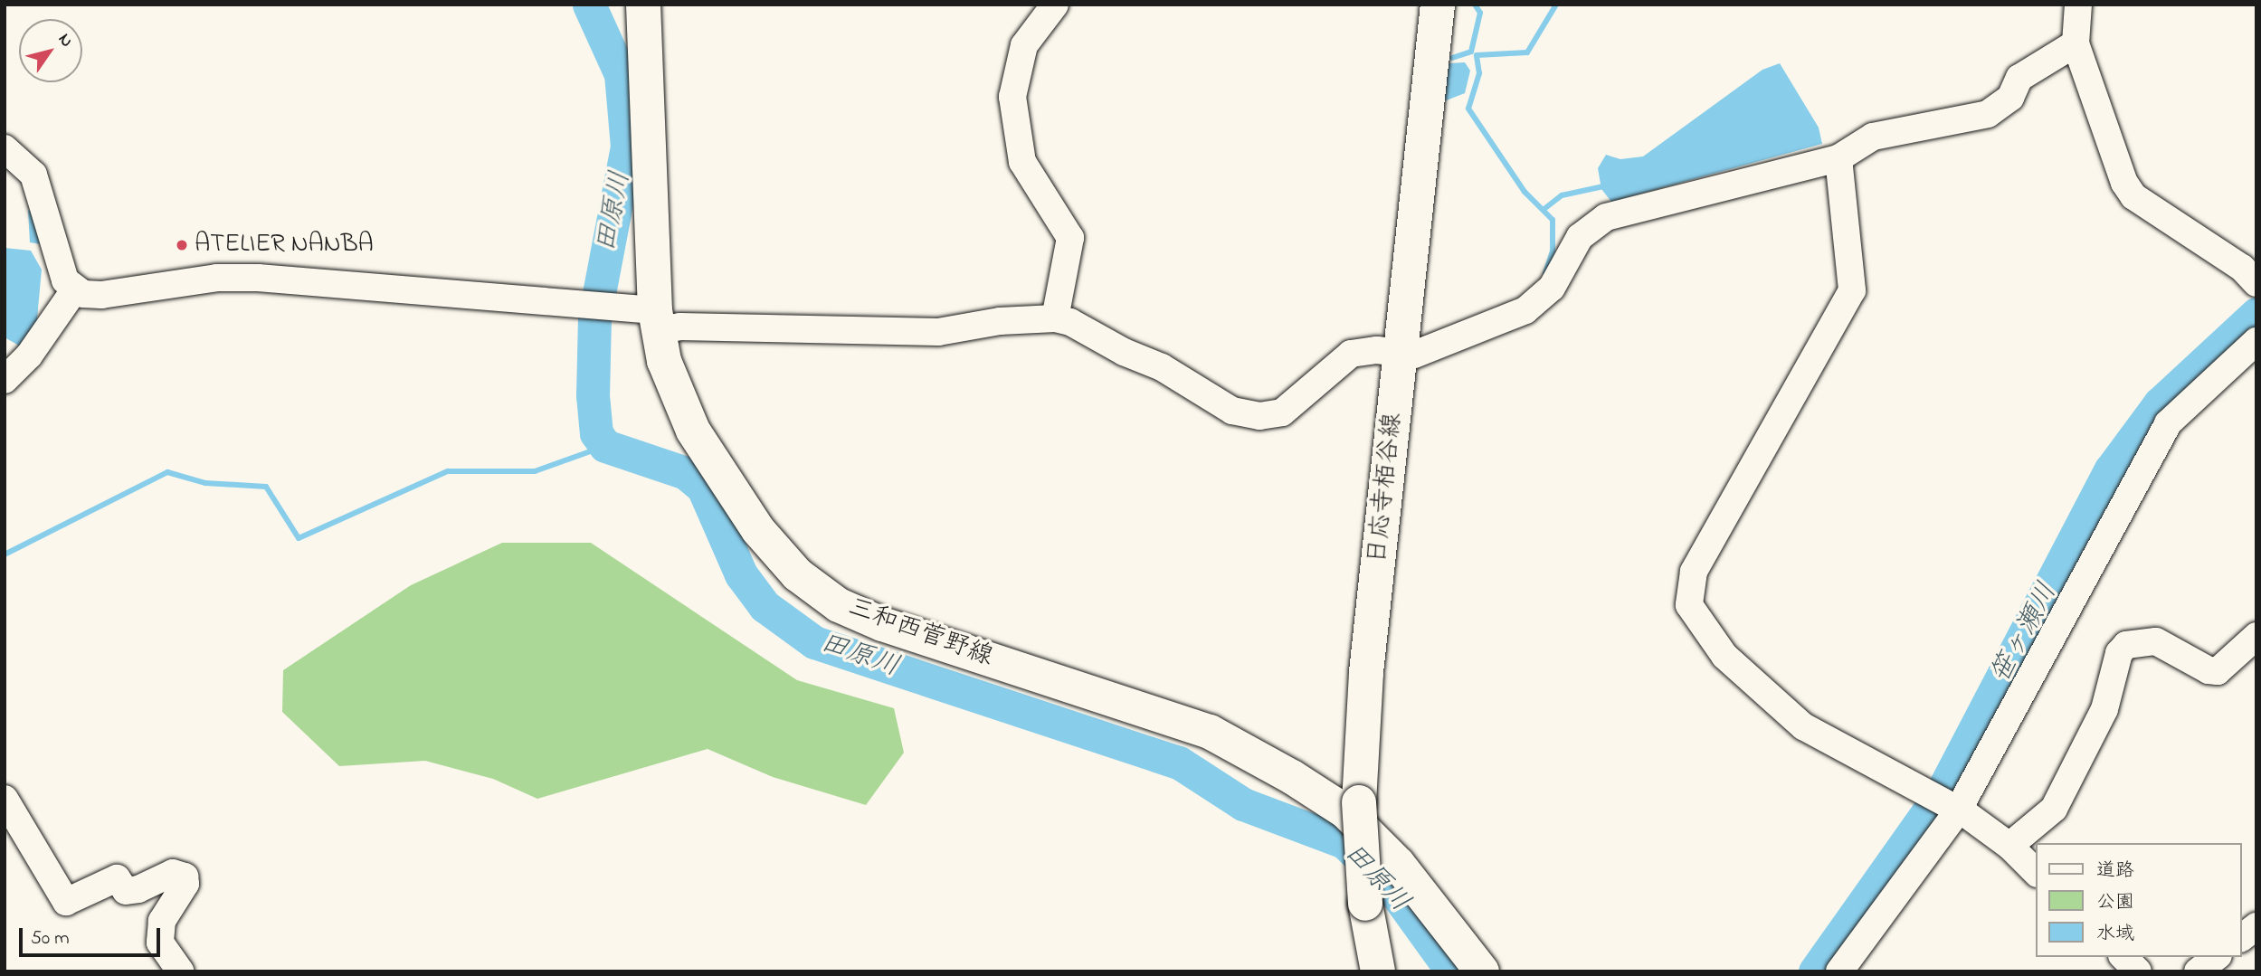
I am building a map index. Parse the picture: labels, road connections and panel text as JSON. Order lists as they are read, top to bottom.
{
  "streets": {
    "main road": ["日応寺栢谷線", "三和西菅野線"]
  },
  "water": ["田原川", "笹ヶ瀬川"],
  "places": ["ATELIER NANBA"],
  "legend": ["道路", "公園", "水域"],
  "scale_bar": "50 m",
  "north": "top right"
}
